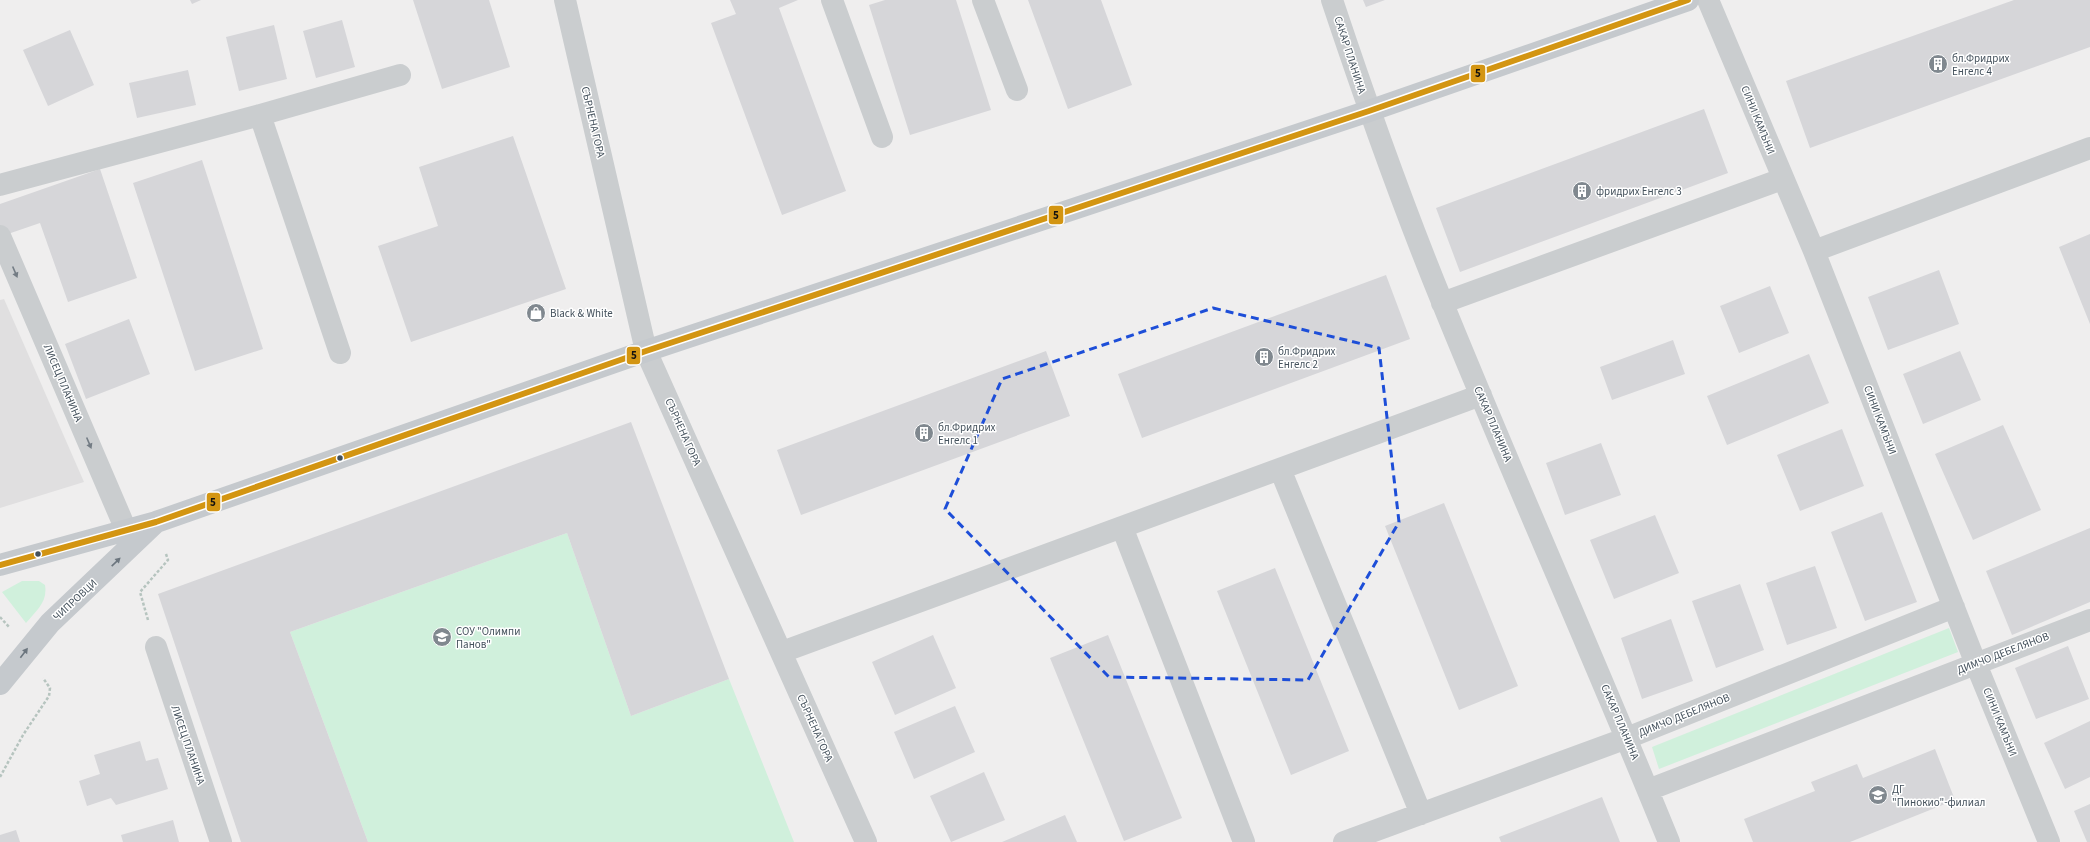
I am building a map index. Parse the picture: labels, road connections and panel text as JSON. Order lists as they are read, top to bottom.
{
  "streets": {
    "main road": ["ЧИПРОВЦИ"],
    "street": [
      "САКАР ПЛАНИНА",
      "СИНИ КАМЪНИ",
      "СЪРНЕНА ГОРА",
      "ЛИСЕЦ ПЛАНИНА",
      "ДИМЧО ДЕБЕЛЯНОВ"
    ]
  },
  "crossings": [
    ["САКАР ПЛАНИНА", "ЧИПРОВЦИ"],
    ["САКАР ПЛАНИНА", "ДИМЧО ДЕБЕЛЯНОВ"],
    ["СИНИ КАМЪНИ", "ДИМЧО ДЕБЕЛЯНОВ"],
    ["СЪРНЕНА ГОРА", "ЧИПРОВЦИ"],
    ["ЛИСЕЦ ПЛАНИНА", "ЧИПРОВЦИ"]
  ],
  "one_way": ["ЛИСЕЦ ПЛАНИНА"],
  "places": {
    "building": [
      "бл.Фридрих Енгелс 4",
      "фридрих Енгелс 3",
      "бл.Фридрих Енгелс 2",
      "бл.Фридрих Енгелс 1"
    ],
    "shop": ["Black & White"],
    "school or university": ["СОУ \"Олимпи Панов\"", "ДГ \"Пинокио\"-филиал"]
  },
  "lines": ["transit line 5"]
}
